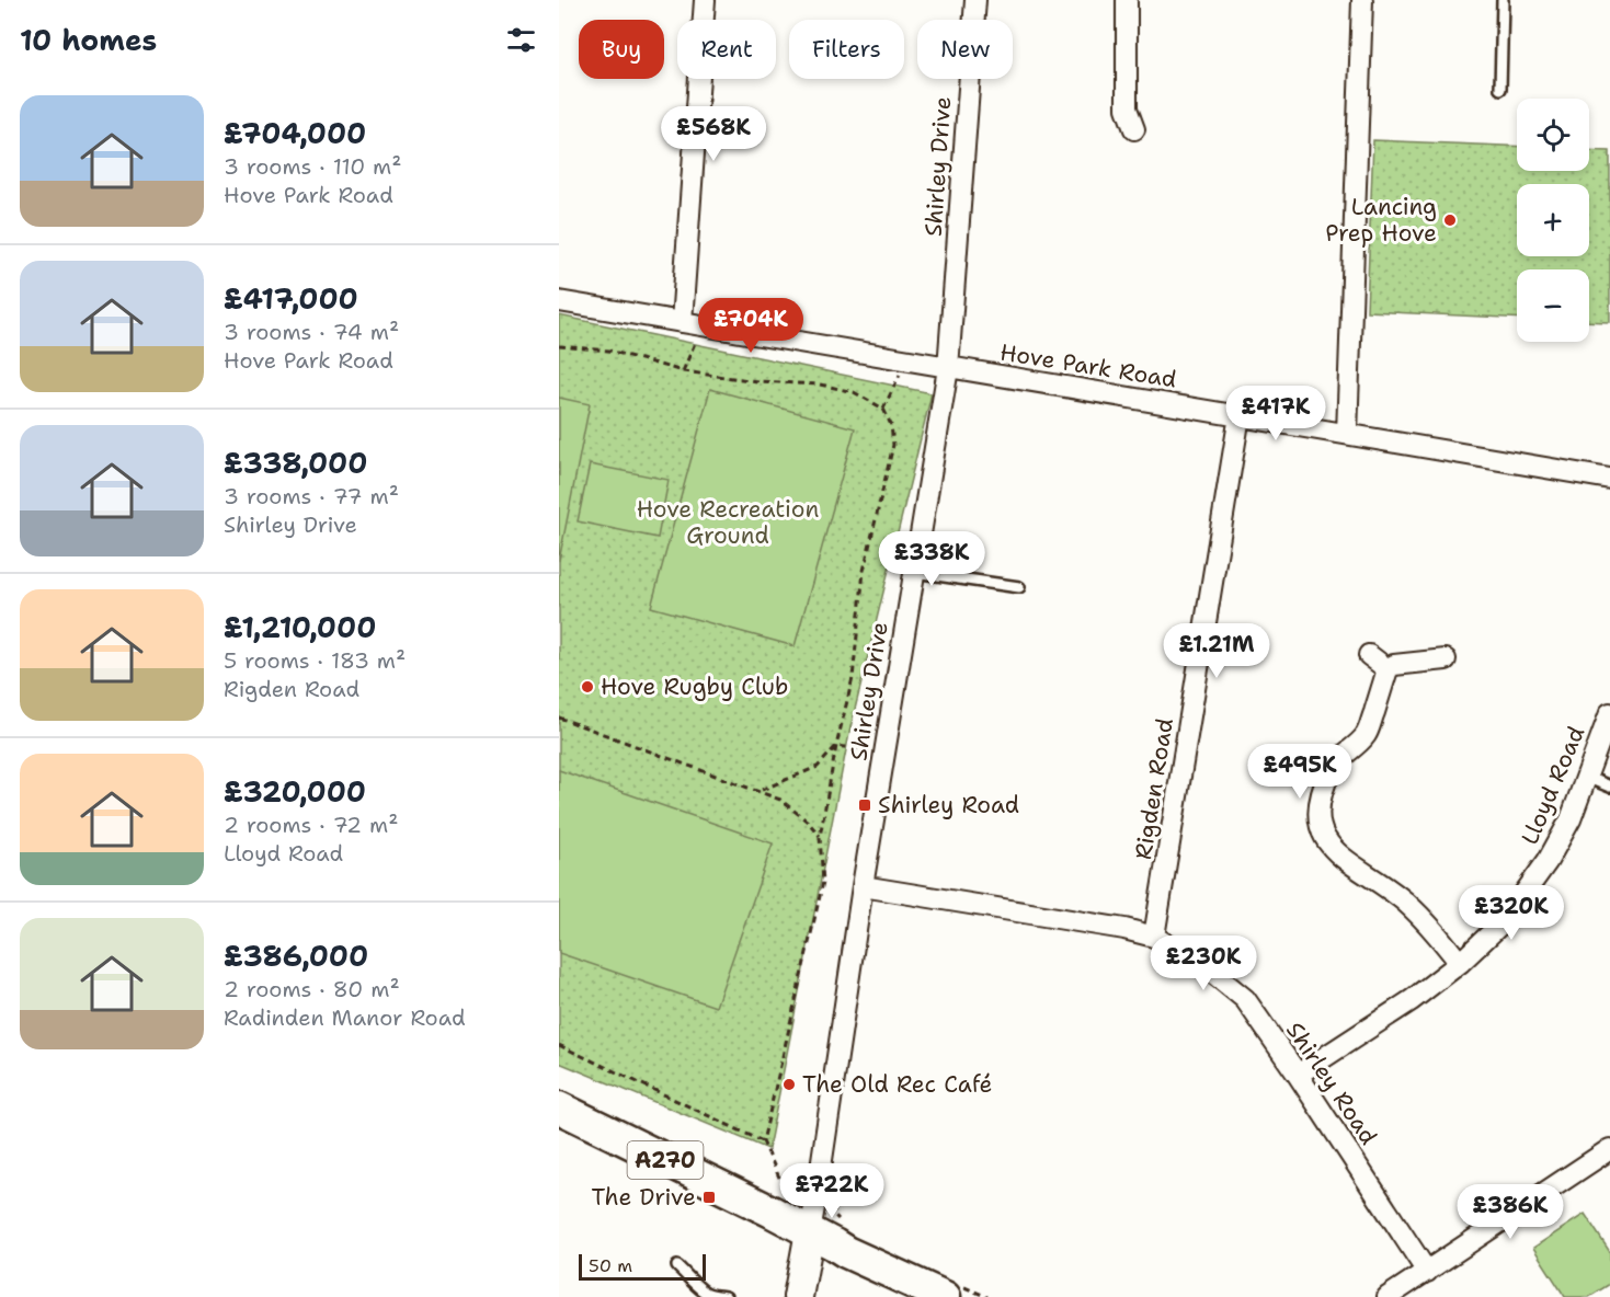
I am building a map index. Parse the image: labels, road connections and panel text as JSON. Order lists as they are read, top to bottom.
{
  "streets": {
    "main road": ["A270"],
    "street": [
      "Shirley Drive",
      "Hove Park Road",
      "Lloyd Road",
      "Rigden Road",
      "Shirley Road"
    ]
  },
  "crossings": [
    ["Shirley Drive", "Hove Park Road"],
    ["Shirley Drive", "Shirley Road"],
    ["Shirley Drive", "A270"],
    ["Hove Park Road", "Rigden Road"],
    ["Lloyd Road", "Shirley Road"],
    ["Rigden Road", "Shirley Road"]
  ],
  "parks": ["Hove Recreation Ground"],
  "places": {
    "other": ["Lancing Prep Hove", "Hove Rugby Club", "The Old Rec Café"],
    "transit": ["Shirley Road", "The Drive"]
  },
  "scale_bar": "50 m",
  "page": {
    "heading": "10 homes",
    "chip": [
      "Buy",
      "Rent",
      "Filters",
      "New"
    ],
    "list": [
      {
        "name": "£704,000",
        "note": "3 rooms · 110 m² · Hove Park Road"
      },
      {
        "name": "£417,000",
        "note": "3 rooms · 74 m² · Hove Park Road"
      },
      {
        "name": "£338,000",
        "note": "3 rooms · 77 m² · Shirley Drive"
      },
      {
        "name": "£1,210,000",
        "note": "5 rooms · 183 m² · Rigden Road"
      },
      {
        "name": "£320,000",
        "note": "2 rooms · 72 m² · Lloyd Road"
      },
      {
        "name": "£386,000",
        "note": "2 rooms · 80 m² · Radinden Manor Road"
      }
    ],
    "map_buttons": ["+", "−"],
    "price": [
      "£568K",
      "£704K",
      "£417K",
      "£338K",
      "£1.21M",
      "£495K",
      "£320K",
      "£230K",
      "£722K",
      "£386K"
    ],
    "scale": "50 m"
  }
}
